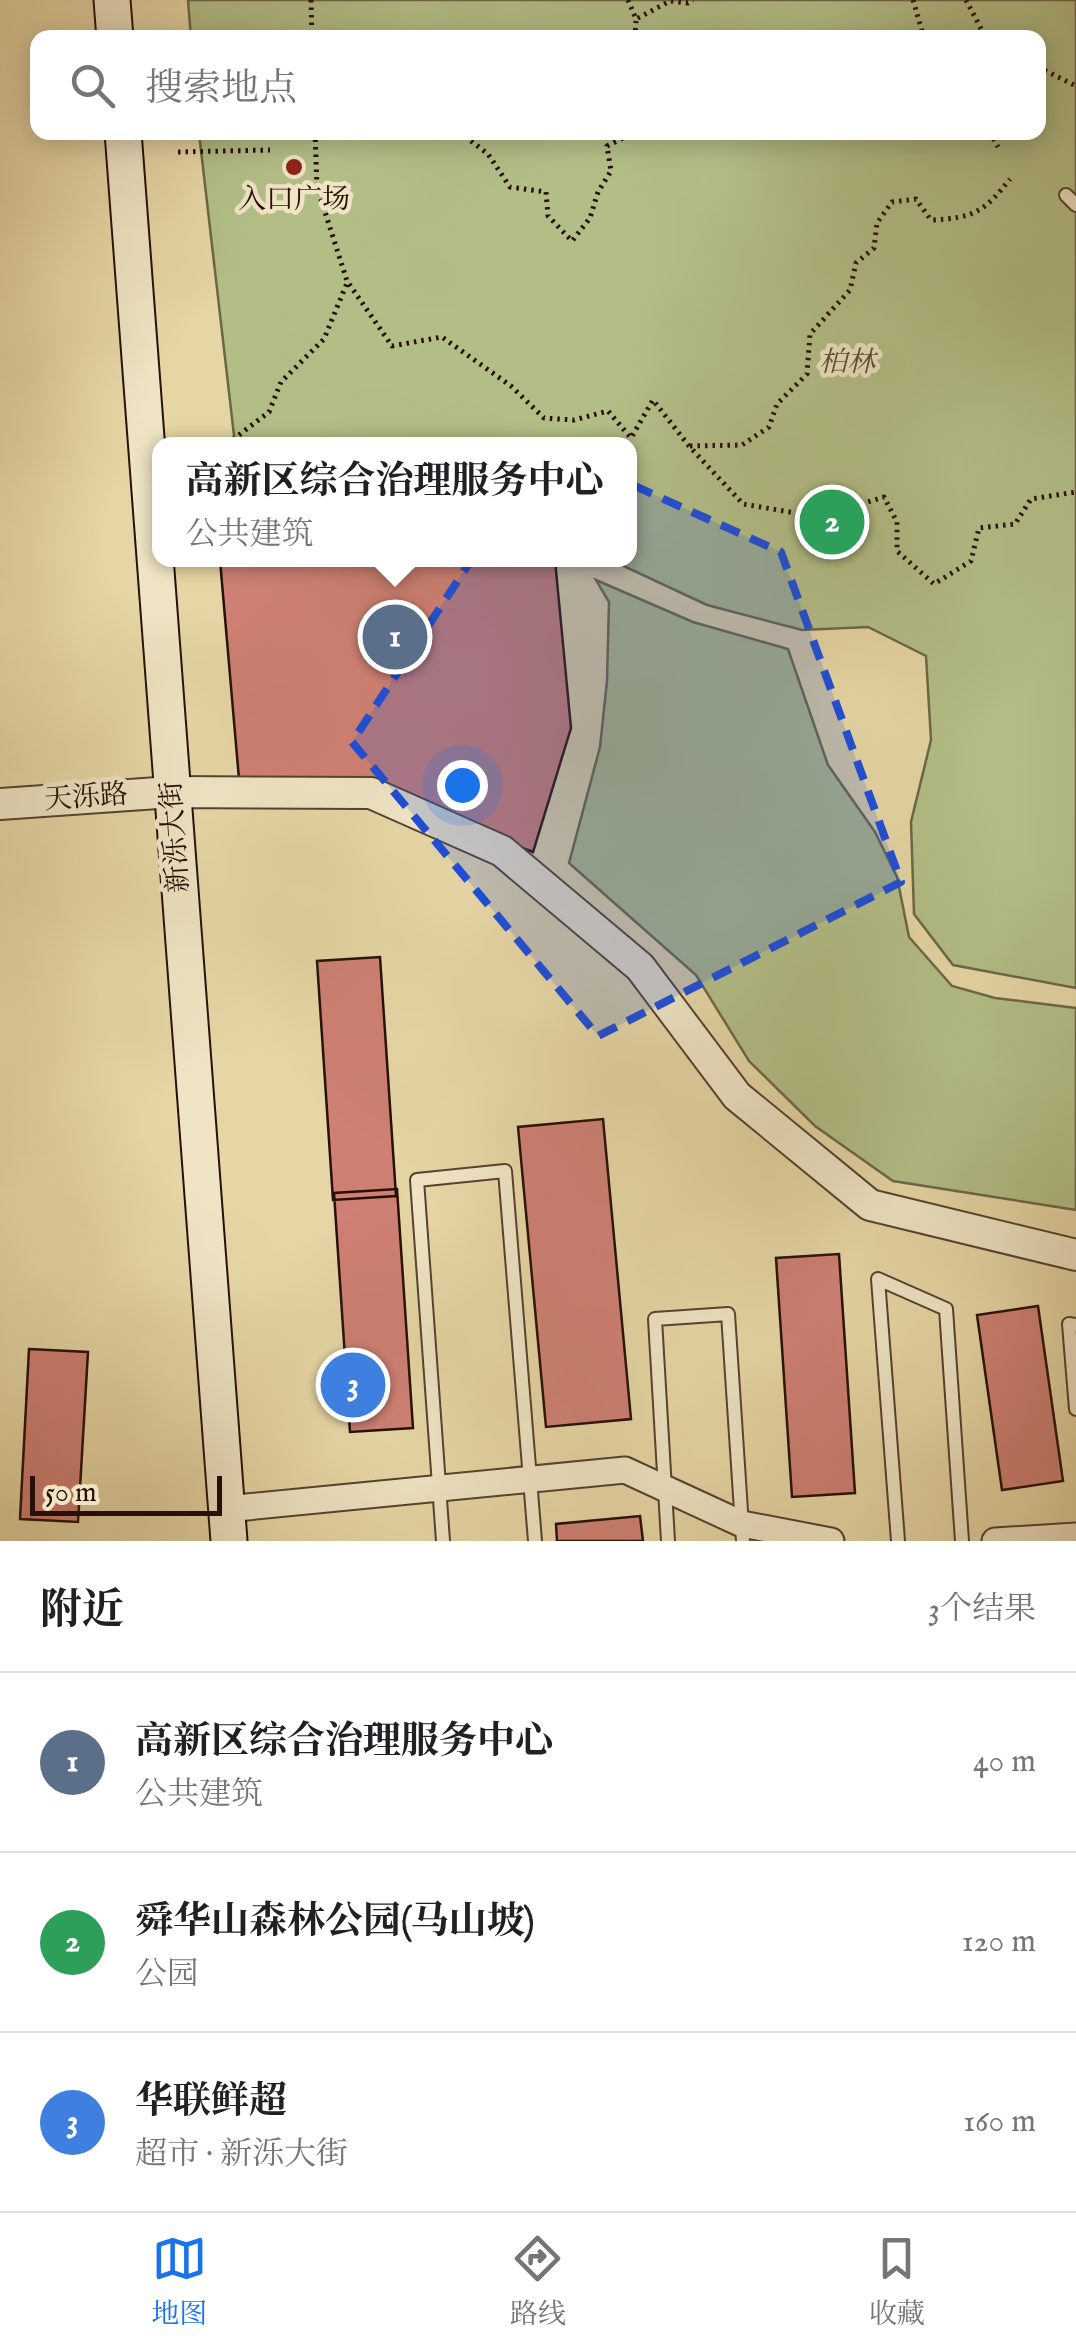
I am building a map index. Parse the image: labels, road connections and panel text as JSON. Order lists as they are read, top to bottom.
{
  "streets": {
    "main road": ["新泺大街"],
    "street": ["天泺路"]
  },
  "crossings": [
    ["天泺路", "新泺大街"]
  ],
  "parks": ["柏林"],
  "places": ["入口广场"],
  "scale_bar": "50 m",
  "page": {
    "search": "搜索地点",
    "popup": ["高新区综合治理服务中心", "公共建筑"],
    "pins": ["2", "1", "3"],
    "scale": "50 m",
    "heading": ["附近", "3个结果"],
    "list": [
      {
        "mark": "1",
        "name": "高新区综合治理服务中心",
        "note": "公共建筑",
        "value": "40 m"
      },
      {
        "mark": "2",
        "name": "舜华山森林公园(马山坡)",
        "note": "公园",
        "value": "120 m"
      },
      {
        "mark": "3",
        "name": "华联鲜超",
        "note": "超市 · 新泺大街",
        "value": "160 m"
      }
    ],
    "nav": ["地图", "路线", "收藏"]
  }
}
